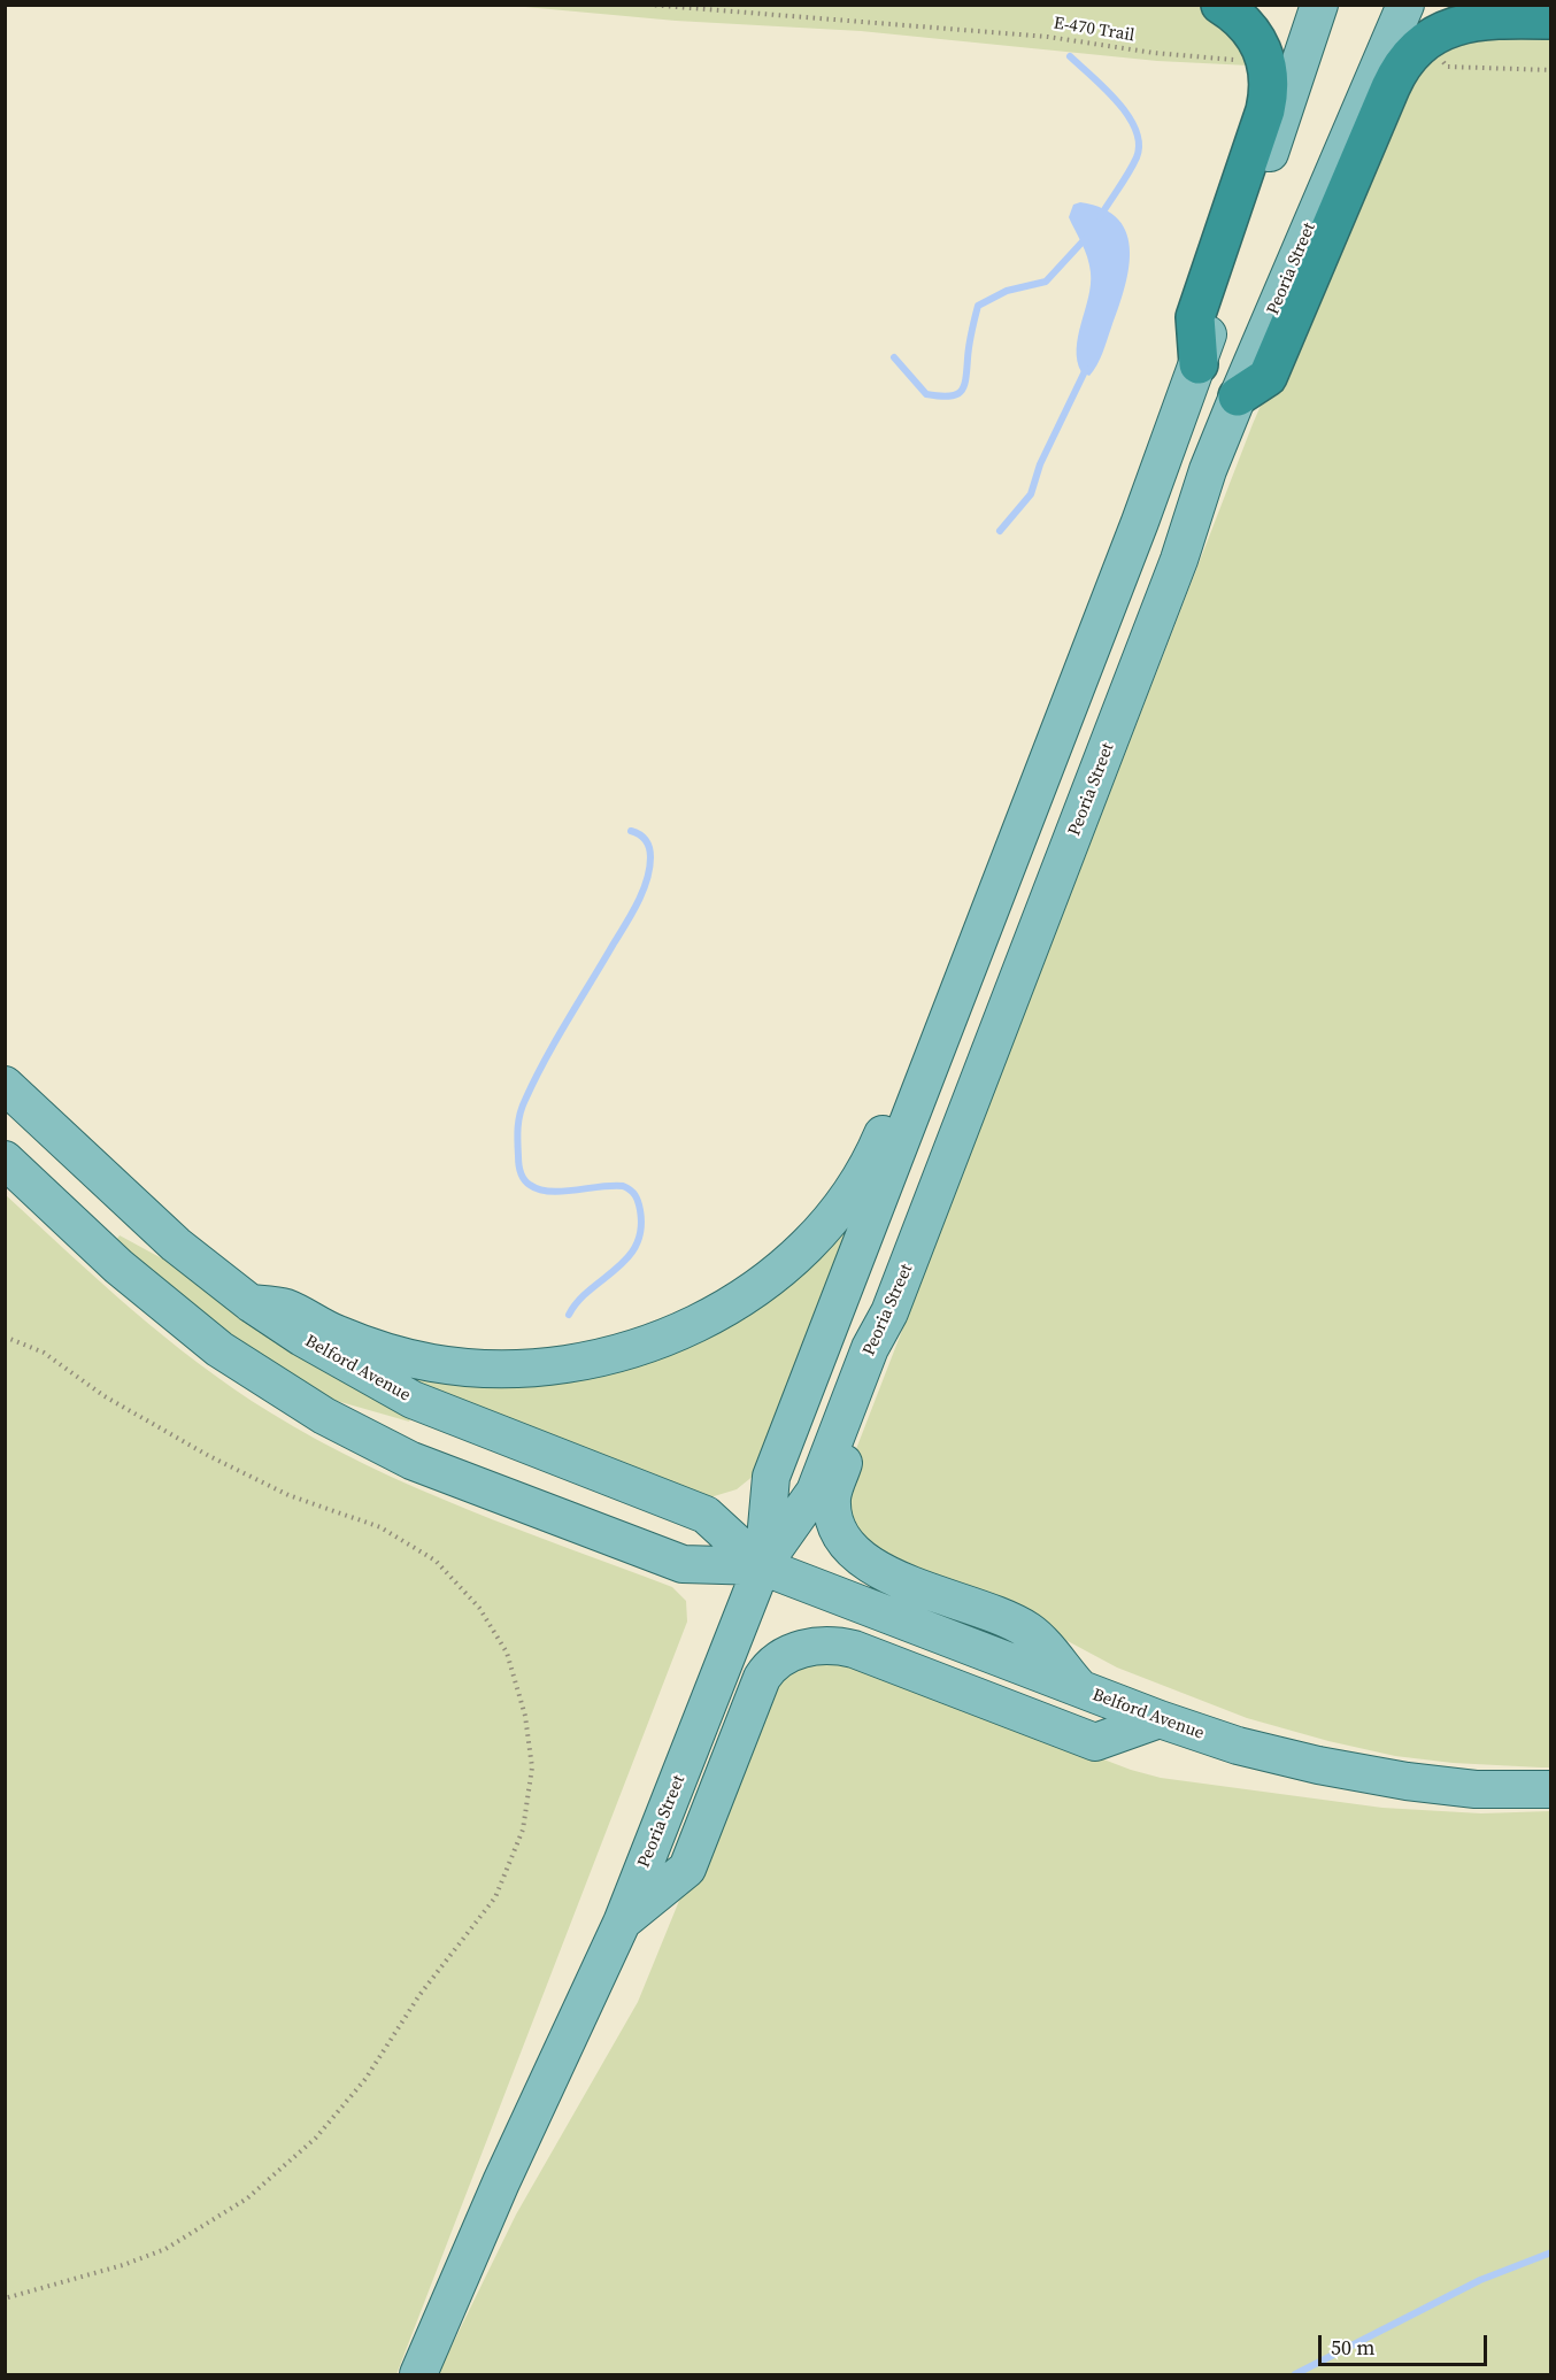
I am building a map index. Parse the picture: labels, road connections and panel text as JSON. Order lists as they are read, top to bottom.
{
  "streets": {
    "main road": ["Peoria Street", "Belford Avenue"],
    "path": ["E-470 Trail"]
  },
  "crossings": [
    ["Peoria Street", "Belford Avenue"]
  ],
  "scale_bar": "50 m"
}
